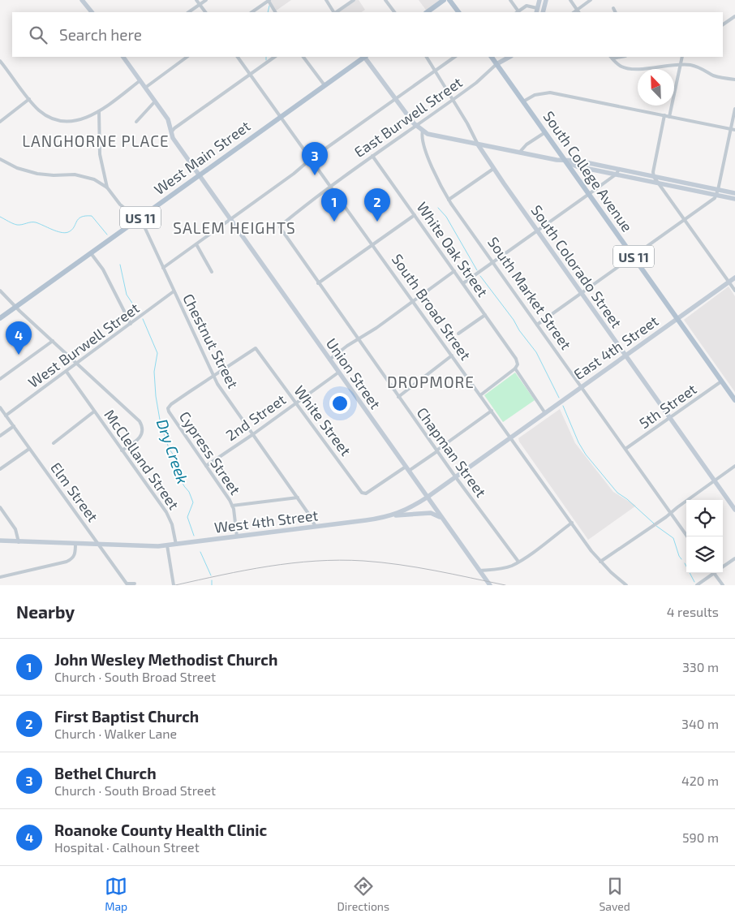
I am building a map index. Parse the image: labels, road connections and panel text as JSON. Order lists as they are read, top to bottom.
{
  "streets": {
    "main road": ["West Main Street", "South College Avenue", "US 11"],
    "street": [
      "East Burwell Street",
      "White Oak Street",
      "South Colorado Street",
      "South Market Street",
      "South Broad Street",
      "Chestnut Street",
      "West Burwell Street",
      "East 4th Street",
      "Union Street",
      "5th Street",
      "2nd Street",
      "White Street",
      "Chapman Street",
      "Cypress Street",
      "McClelland Street",
      "Elm Street",
      "West 4th Street"
    ]
  },
  "crossings": [
    ["East Burwell Street", "South College Avenue"],
    ["East Burwell Street", "White Oak Street"],
    ["East Burwell Street", "South Colorado Street"],
    ["East Burwell Street", "South Broad Street"],
    ["East Burwell Street", "Chapman Street"],
    ["West Main Street", "US 11"],
    ["West Main Street", "South Broad Street"],
    ["West Main Street", "Chestnut Street"],
    ["West Main Street", "Union Street"],
    ["South College Avenue", "East 4th Street"],
    ["South College Avenue", "5th Street"],
    ["US 11", "South Broad Street"],
    ["South Colorado Street", "East 4th Street"],
    ["South Colorado Street", "5th Street"],
    ["South Market Street", "East 4th Street"],
    ["South Market Street", "5th Street"],
    ["South Broad Street", "East 4th Street"],
    ["South Broad Street", "Chapman Street"],
    ["South Broad Street", "West 4th Street"],
    ["Chestnut Street", "West Burwell Street"],
    ["Chestnut Street", "2nd Street"],
    ["Chestnut Street", "White Street"],
    ["Chestnut Street", "Cypress Street"],
    ["Chestnut Street", "West 4th Street"],
    ["West Burwell Street", "McClelland Street"],
    ["West Burwell Street", "Elm Street"],
    ["East 4th Street", "West 4th Street"],
    ["Union Street", "2nd Street"],
    ["Union Street", "White Street"],
    ["Union Street", "West 4th Street"],
    ["2nd Street", "White Street"],
    ["2nd Street", "Cypress Street"],
    ["White Street", "Cypress Street"],
    ["Chapman Street", "West 4th Street"],
    ["Cypress Street", "West 4th Street"],
    ["McClelland Street", "West 4th Street"],
    ["Elm Street", "West 4th Street"]
  ],
  "districts": ["LANGHORNE PLACE", "SALEM HEIGHTS", "DROPMORE"],
  "water": ["Dry Creek"],
  "north": "top left",
  "page": {
    "search": "Search here",
    "pins": [
      "3",
      "1",
      "2",
      "4"
    ],
    "heading": ["Nearby", "4 results"],
    "list": [
      {
        "mark": "1",
        "name": "John Wesley Methodist Church",
        "note": "Church · South Broad Street",
        "value": "330 m"
      },
      {
        "mark": "2",
        "name": "First Baptist Church",
        "note": "Church · Walker Lane",
        "value": "340 m"
      },
      {
        "mark": "3",
        "name": "Bethel Church",
        "note": "Church · South Broad Street",
        "value": "420 m"
      },
      {
        "mark": "4",
        "name": "Roanoke County Health Clinic",
        "note": "Hospital · Calhoun Street",
        "value": "590 m"
      }
    ],
    "nav": ["Map", "Directions", "Saved"]
  }
}
